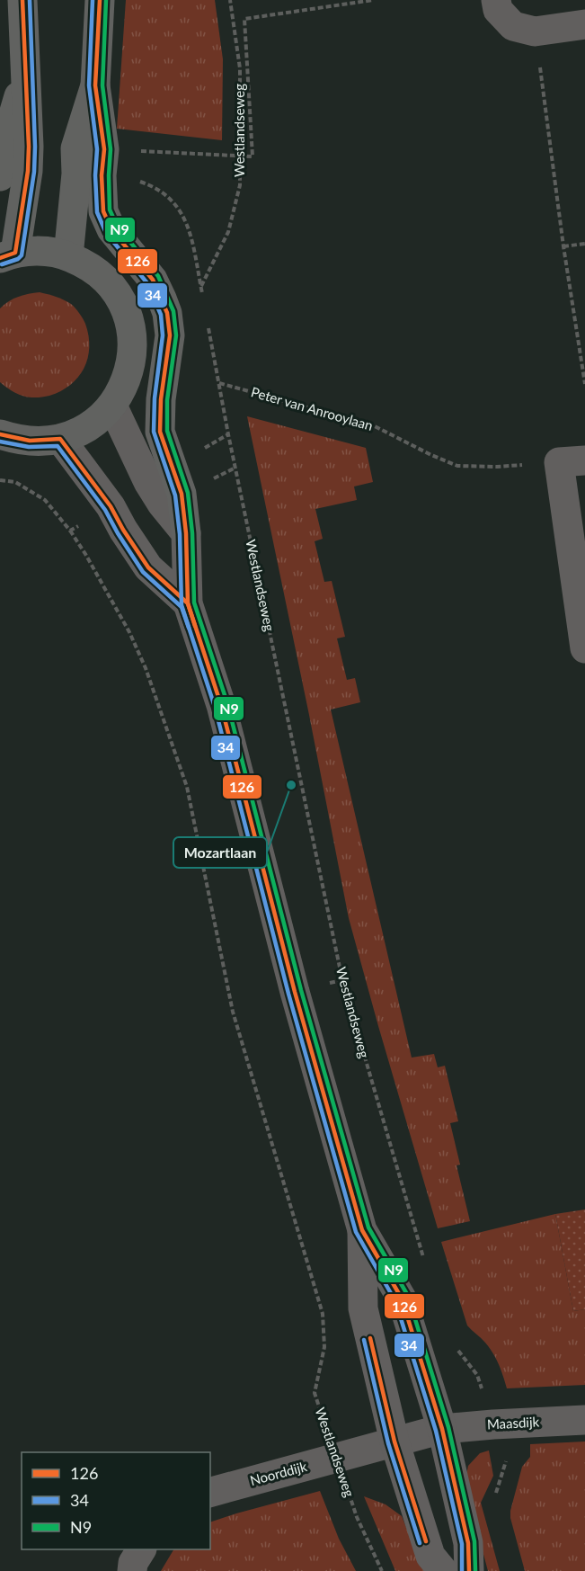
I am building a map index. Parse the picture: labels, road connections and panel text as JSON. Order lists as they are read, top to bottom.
{
  "streets": {
    "street": ["Maasdijk", "Noorddijk"],
    "path": ["Westlandseweg", "Peter van Anrooylaan"]
  },
  "crossings": [
    ["Westlandseweg", "Peter van Anrooylaan"],
    ["Westlandseweg", "Noorddijk"],
    ["Maasdijk", "Noorddijk"]
  ],
  "places": ["Mozartlaan"],
  "lines": ["transit line 126", "transit line 34", "transit line N9"],
  "legend": ["126", "34", "N9"]
}
